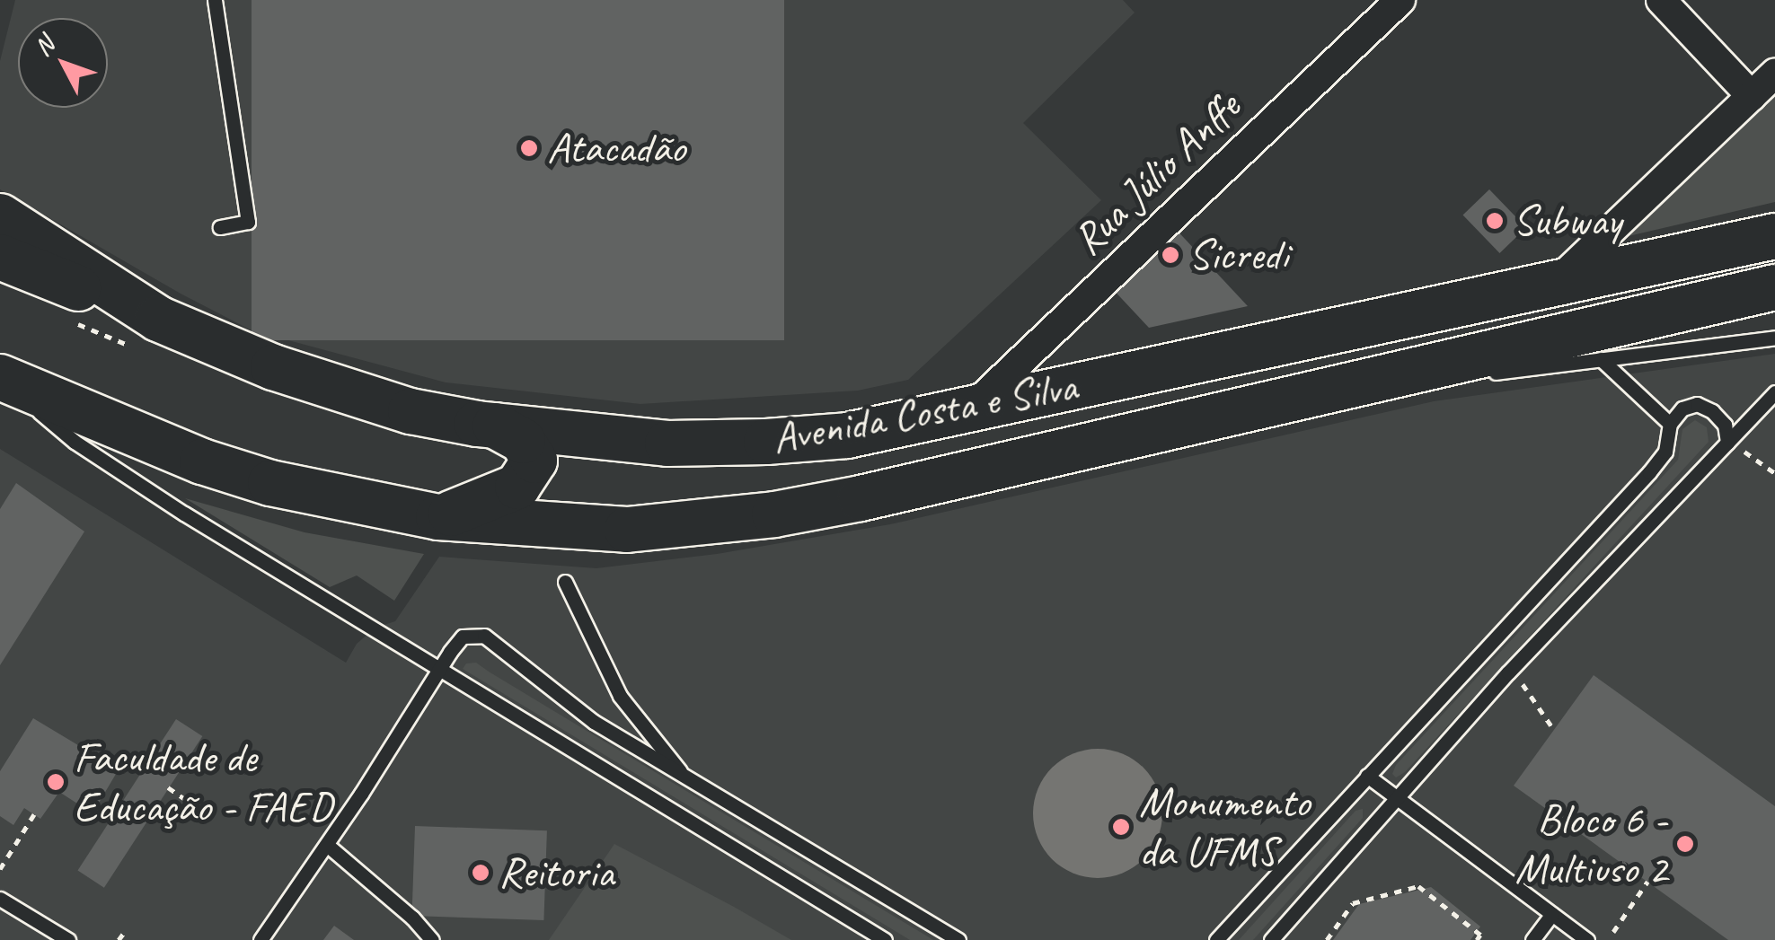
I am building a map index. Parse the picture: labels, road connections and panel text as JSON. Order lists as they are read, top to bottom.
{
  "streets": {
    "main road": ["Avenida Costa e Silva"],
    "street": ["Rua Júlio Anffe"]
  },
  "crossings": [
    ["Rua Júlio Anffe", "Avenida Costa e Silva"]
  ],
  "places": [
    "Atacadão",
    "Subway",
    "Sicredi",
    "Faculdade de Educação - FAED",
    "Monumento da UFMS",
    "Bloco 6 - Multiuso 2",
    "Reitoria"
  ],
  "north": "top left"
}
